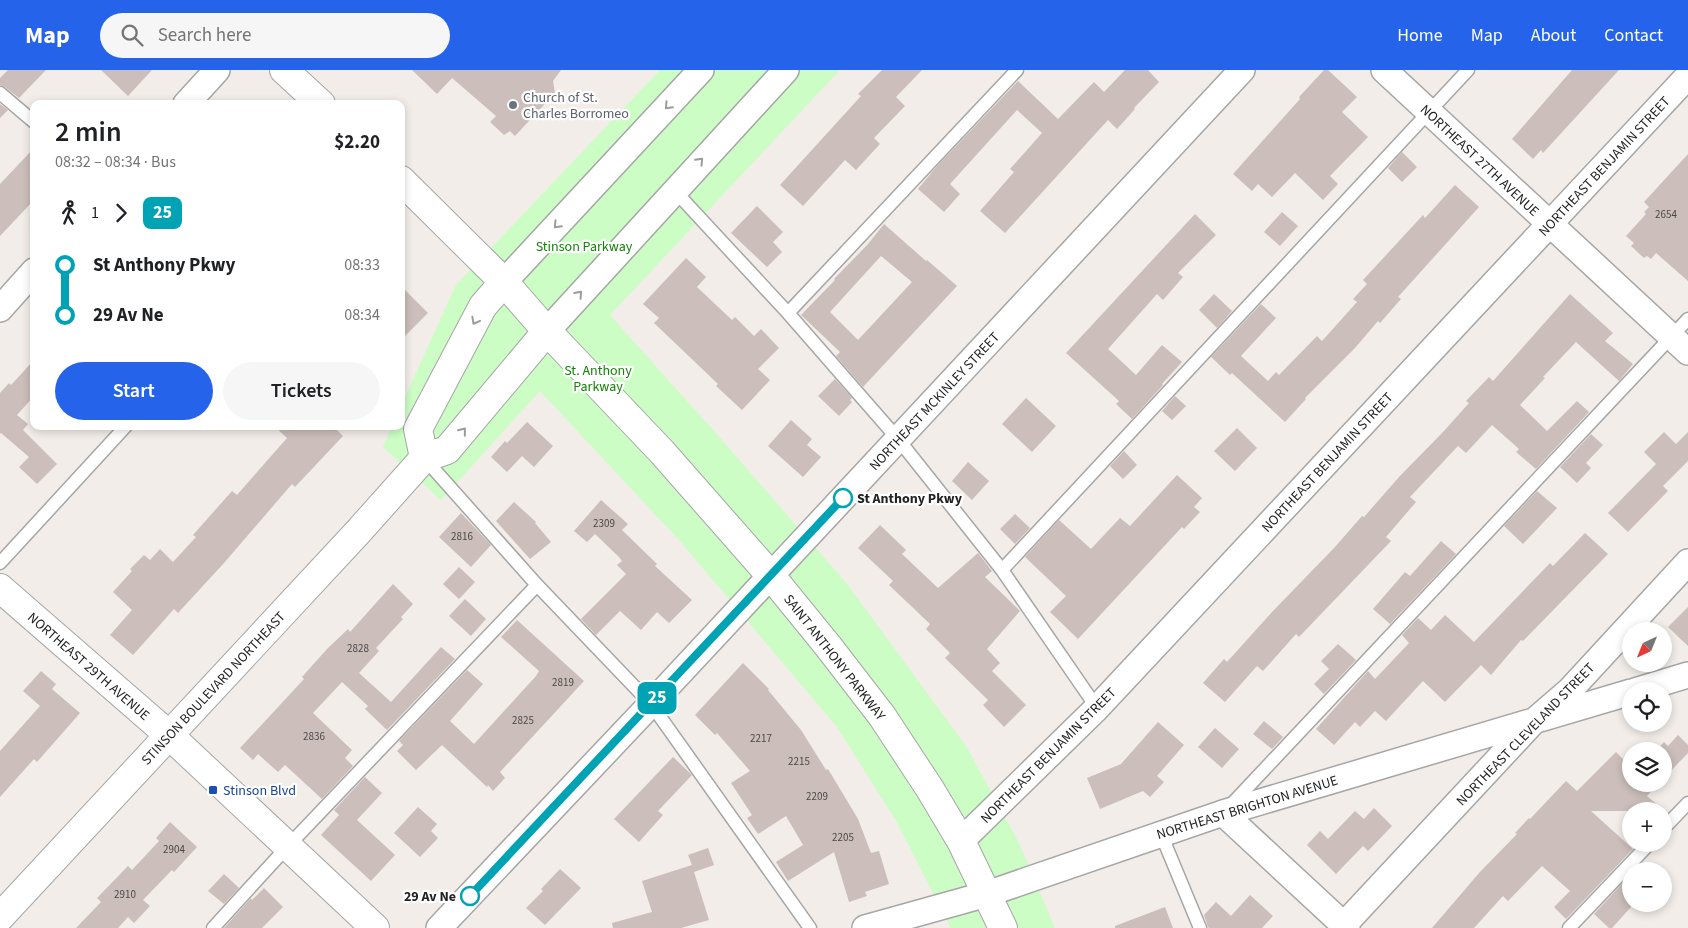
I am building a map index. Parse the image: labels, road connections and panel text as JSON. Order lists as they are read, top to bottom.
{
  "streets": {
    "street": [
      "NORTHEAST 27TH AVENUE",
      "NORTHEAST BENJAMIN STREET",
      "NORTHEAST MCKINLEY STREET",
      "SAINT ANTHONY PARKWAY",
      "NORTHEAST 29TH AVENUE",
      "STINSON BOULEVARD NORTHEAST",
      "NORTHEAST CLEVELAND STREET",
      "NORTHEAST BRIGHTON AVENUE"
    ]
  },
  "crossings": [
    ["NORTHEAST 27TH AVENUE", "NORTHEAST BENJAMIN STREET"],
    ["NORTHEAST BENJAMIN STREET", "SAINT ANTHONY PARKWAY"],
    ["NORTHEAST MCKINLEY STREET", "SAINT ANTHONY PARKWAY"],
    ["SAINT ANTHONY PARKWAY", "STINSON BOULEVARD NORTHEAST"],
    ["SAINT ANTHONY PARKWAY", "NORTHEAST BRIGHTON AVENUE"],
    ["NORTHEAST 29TH AVENUE", "STINSON BOULEVARD NORTHEAST"],
    ["NORTHEAST CLEVELAND STREET", "NORTHEAST BRIGHTON AVENUE"]
  ],
  "parks": ["Stinson Parkway", "St. Anthony Parkway"],
  "places": {
    "other": ["Church of St. Charles Borromeo", "St Anthony Pkwy", "29 Av Ne"],
    "transit": ["Stinson Blvd"]
  },
  "lines": ["bus line 25"],
  "house_numbers": [
    "2654",
    "2309",
    "2816",
    "2828",
    "2819",
    "2825",
    "2836",
    "2217",
    "2215",
    "2209",
    "2205",
    "2904",
    "2910"
  ],
  "north": "bottom left",
  "page": {
    "header": "Map",
    "search": "Search here",
    "nav": [
      "Home",
      "Map",
      "About",
      "Contact"
    ],
    "on_map": "25",
    "heading": ["2 min", "08:32 – 08:34 · Bus", "$2.20"],
    "legs": ["1", "25"],
    "list": [
      {
        "name": "St Anthony Pkwy",
        "value": "08:33"
      },
      {
        "name": "29 Av Ne",
        "value": "08:34"
      }
    ],
    "buttons": ["Start", "Tickets"],
    "map_buttons": ["+", "−"]
  }
}
